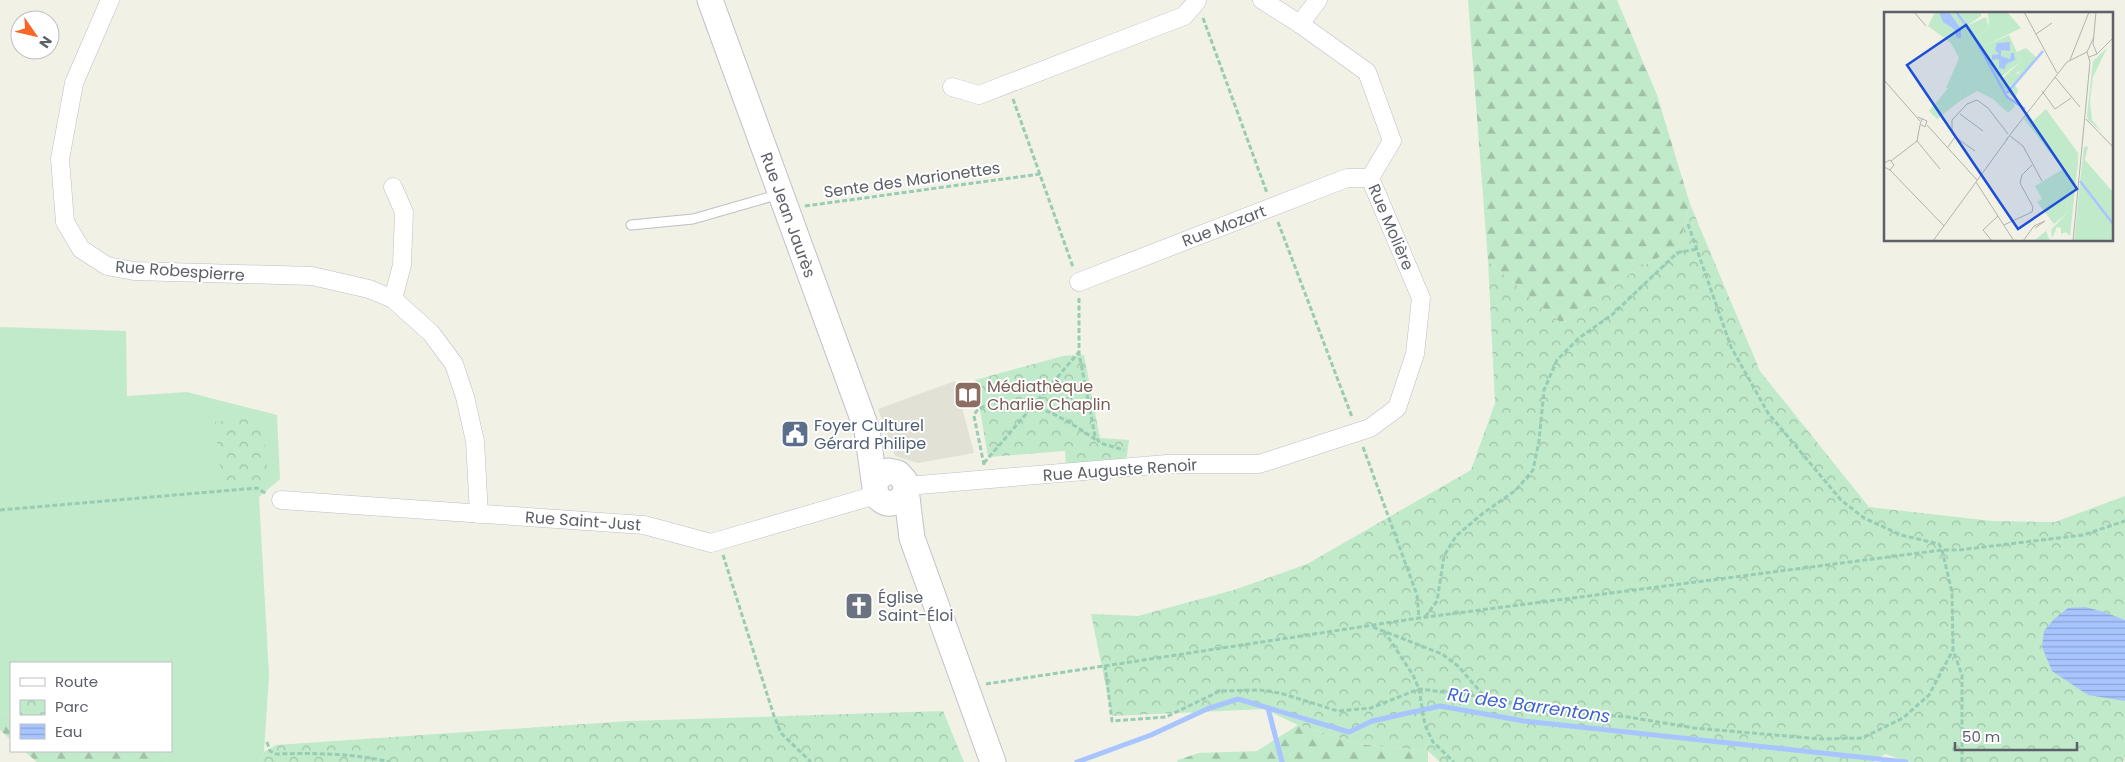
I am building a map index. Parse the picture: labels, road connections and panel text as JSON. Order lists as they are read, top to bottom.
{
  "streets": {
    "main road": ["Rue Jean Jaurès"],
    "street": [
      "Rue Mozart",
      "Rue Molière",
      "Rue Robespierre",
      "Rue Auguste Renoir",
      "Rue Saint-Just"
    ],
    "path": ["Sente des Marionettes"]
  },
  "crossings": [
    ["Sente des Marionettes", "Rue Jean Jaurès"],
    ["Rue Jean Jaurès", "Rue Auguste Renoir"],
    ["Rue Jean Jaurès", "Rue Saint-Just"],
    ["Rue Mozart", "Rue Molière"],
    ["Rue Molière", "Rue Auguste Renoir"],
    ["Rue Robespierre", "Rue Saint-Just"],
    ["Rue Auguste Renoir", "Rue Saint-Just"]
  ],
  "water": ["Rû des Barrentons"],
  "places": {
    "library": ["Médiathèque Charlie Chaplin"],
    "public building": ["Foyer Culturel Gérard Philipe"],
    "church": ["Église Saint-Éloi"]
  },
  "legend": ["Route", "Parc", "Eau"],
  "scale_bar": "50 m",
  "north": "bottom right"
}
